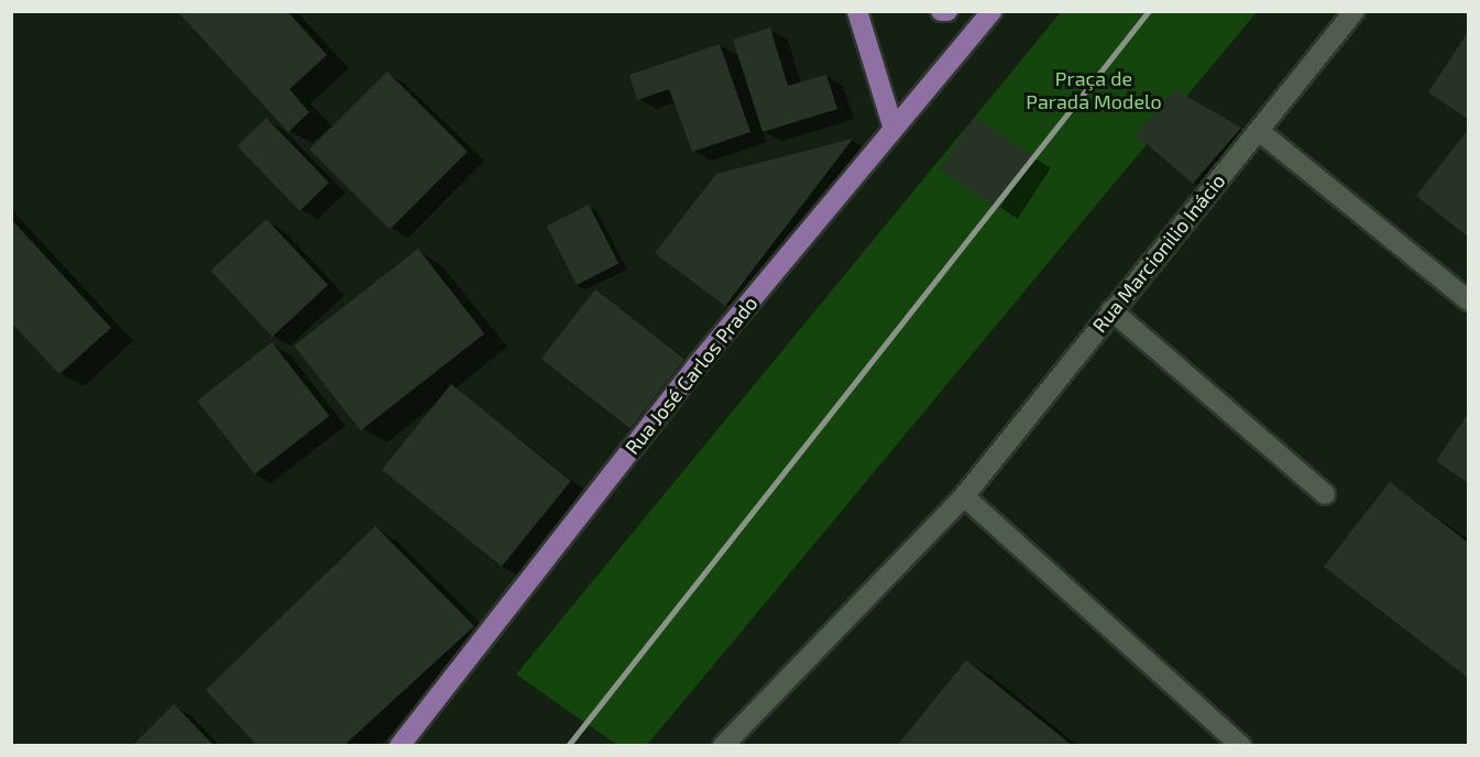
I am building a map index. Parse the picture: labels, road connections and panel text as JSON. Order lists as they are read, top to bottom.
{
  "streets": {
    "main road": ["Rua José Carlos Prado"],
    "street": ["Rua Marcionilio Inácio"]
  },
  "parks": ["Praça de Parada Modelo"]
}
